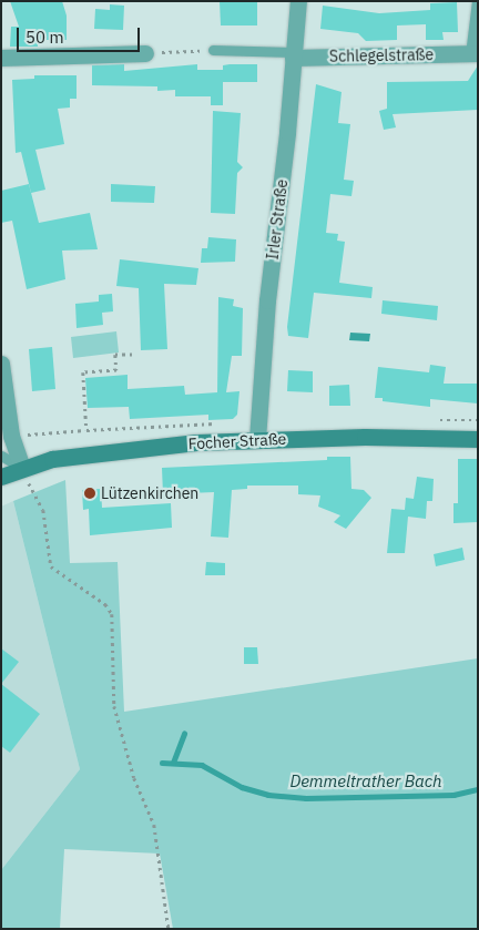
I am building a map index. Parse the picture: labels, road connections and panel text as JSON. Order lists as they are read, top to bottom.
{
  "streets": {
    "main road": ["Focher Straße"],
    "street": ["Schlegelstraße", "Irler Straße"]
  },
  "crossings": [
    ["Schlegelstraße", "Irler Straße"],
    ["Irler Straße", "Focher Straße"]
  ],
  "water": ["Demmeltrather Bach"],
  "places": ["Lützenkirchen"],
  "scale_bar": "50 m"
}
